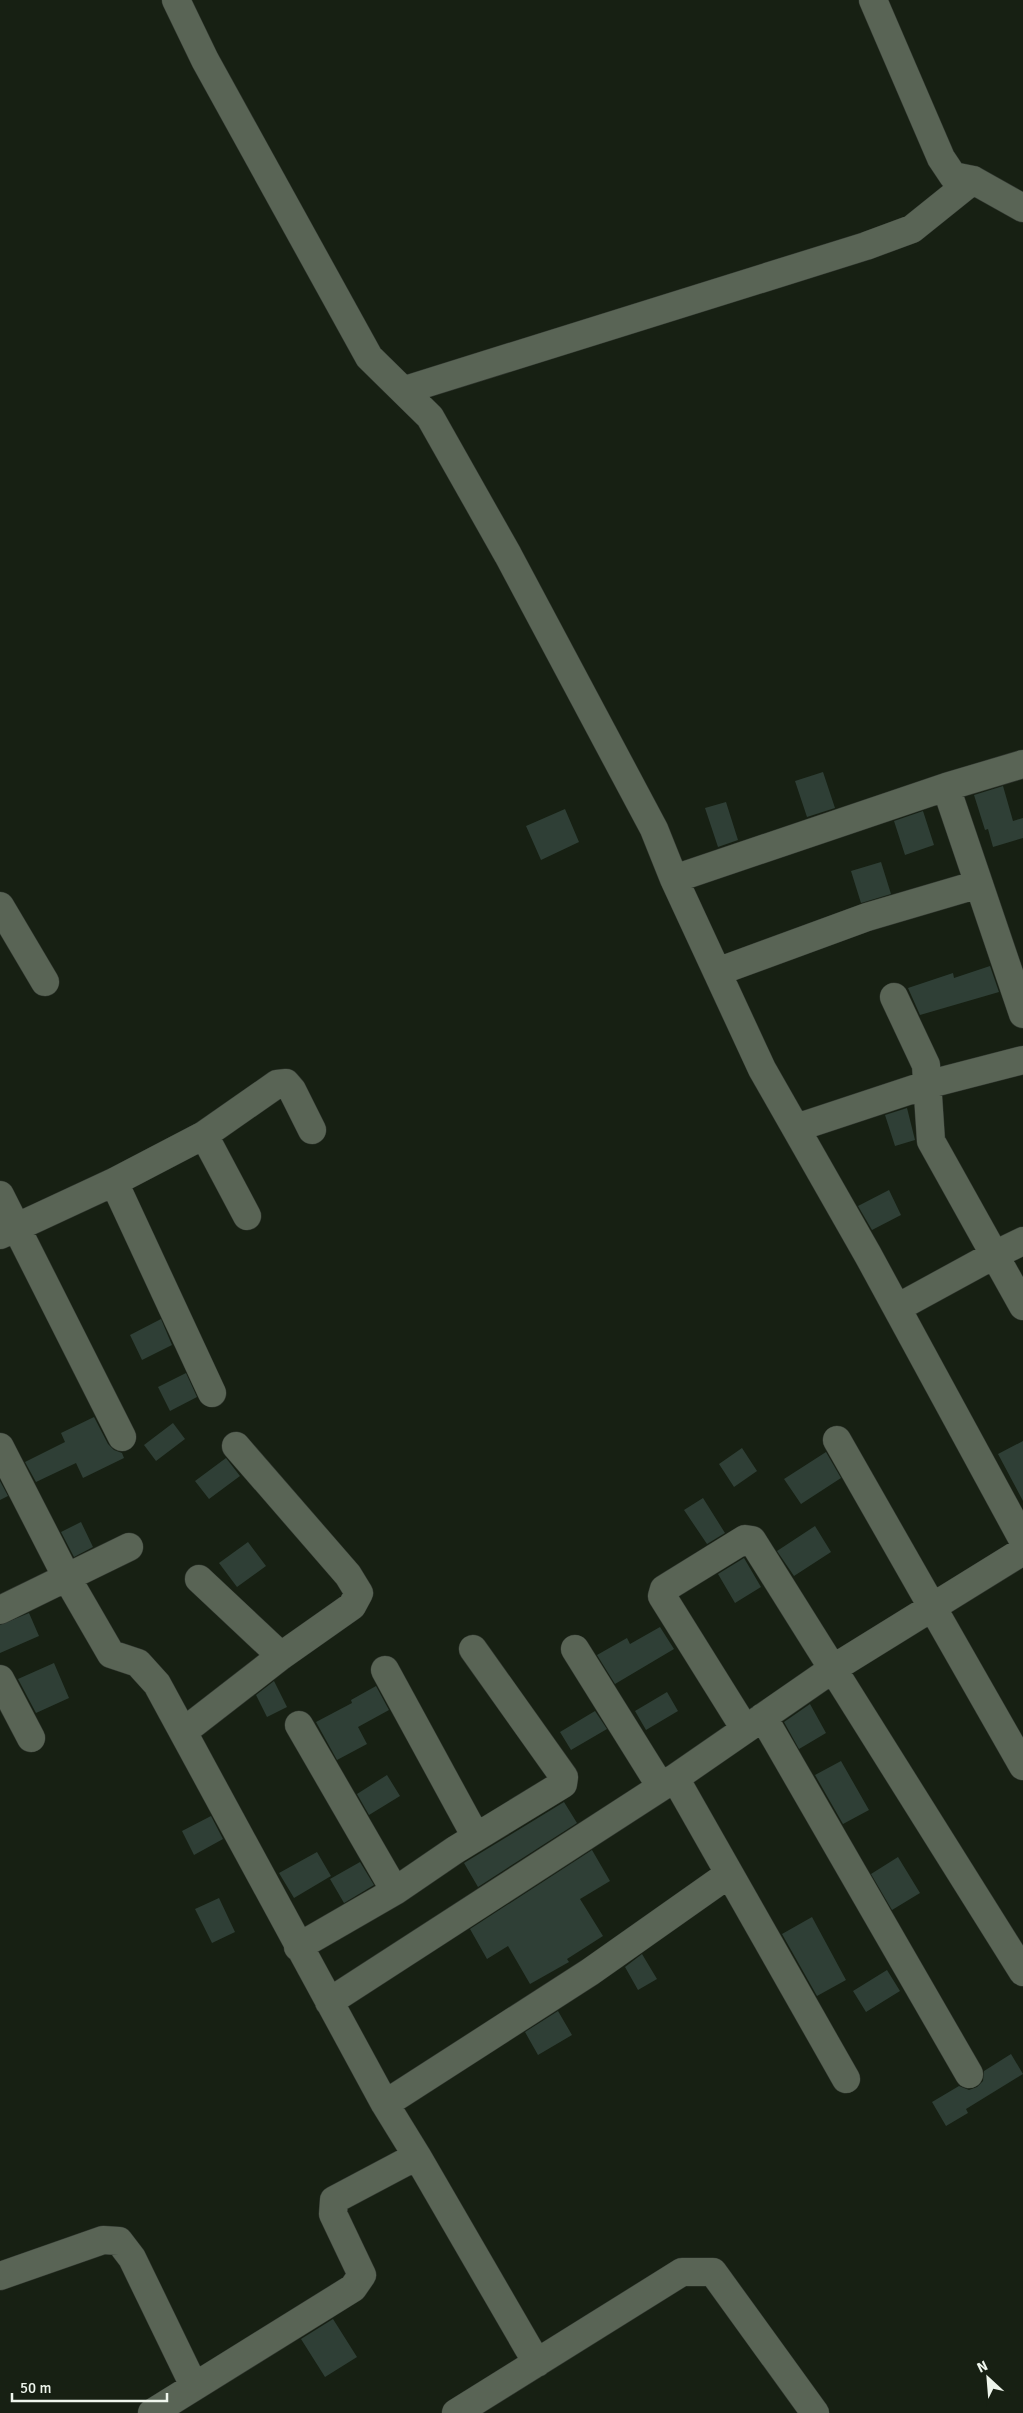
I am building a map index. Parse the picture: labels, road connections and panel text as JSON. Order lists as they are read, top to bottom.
{
  "scale_bar": "50 m",
  "north": "top left"
}
